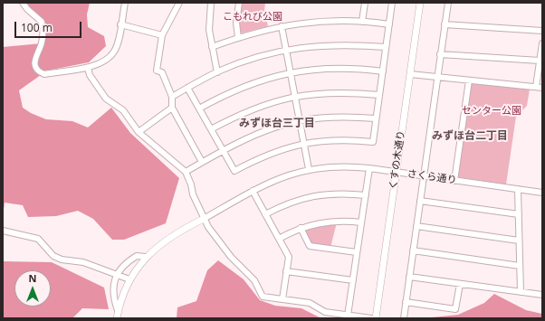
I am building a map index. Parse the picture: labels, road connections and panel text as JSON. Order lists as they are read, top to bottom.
{
  "streets": {
    "street": ["くすの木通り", "さくら通り"]
  },
  "crossings": [
    ["くすの木通り", "さくら通り"]
  ],
  "districts": ["みずほ台三丁目", "みずほ台二丁目"],
  "parks": ["こもれび公園", "センター公園"],
  "scale_bar": "100 m",
  "north": "top"
}
